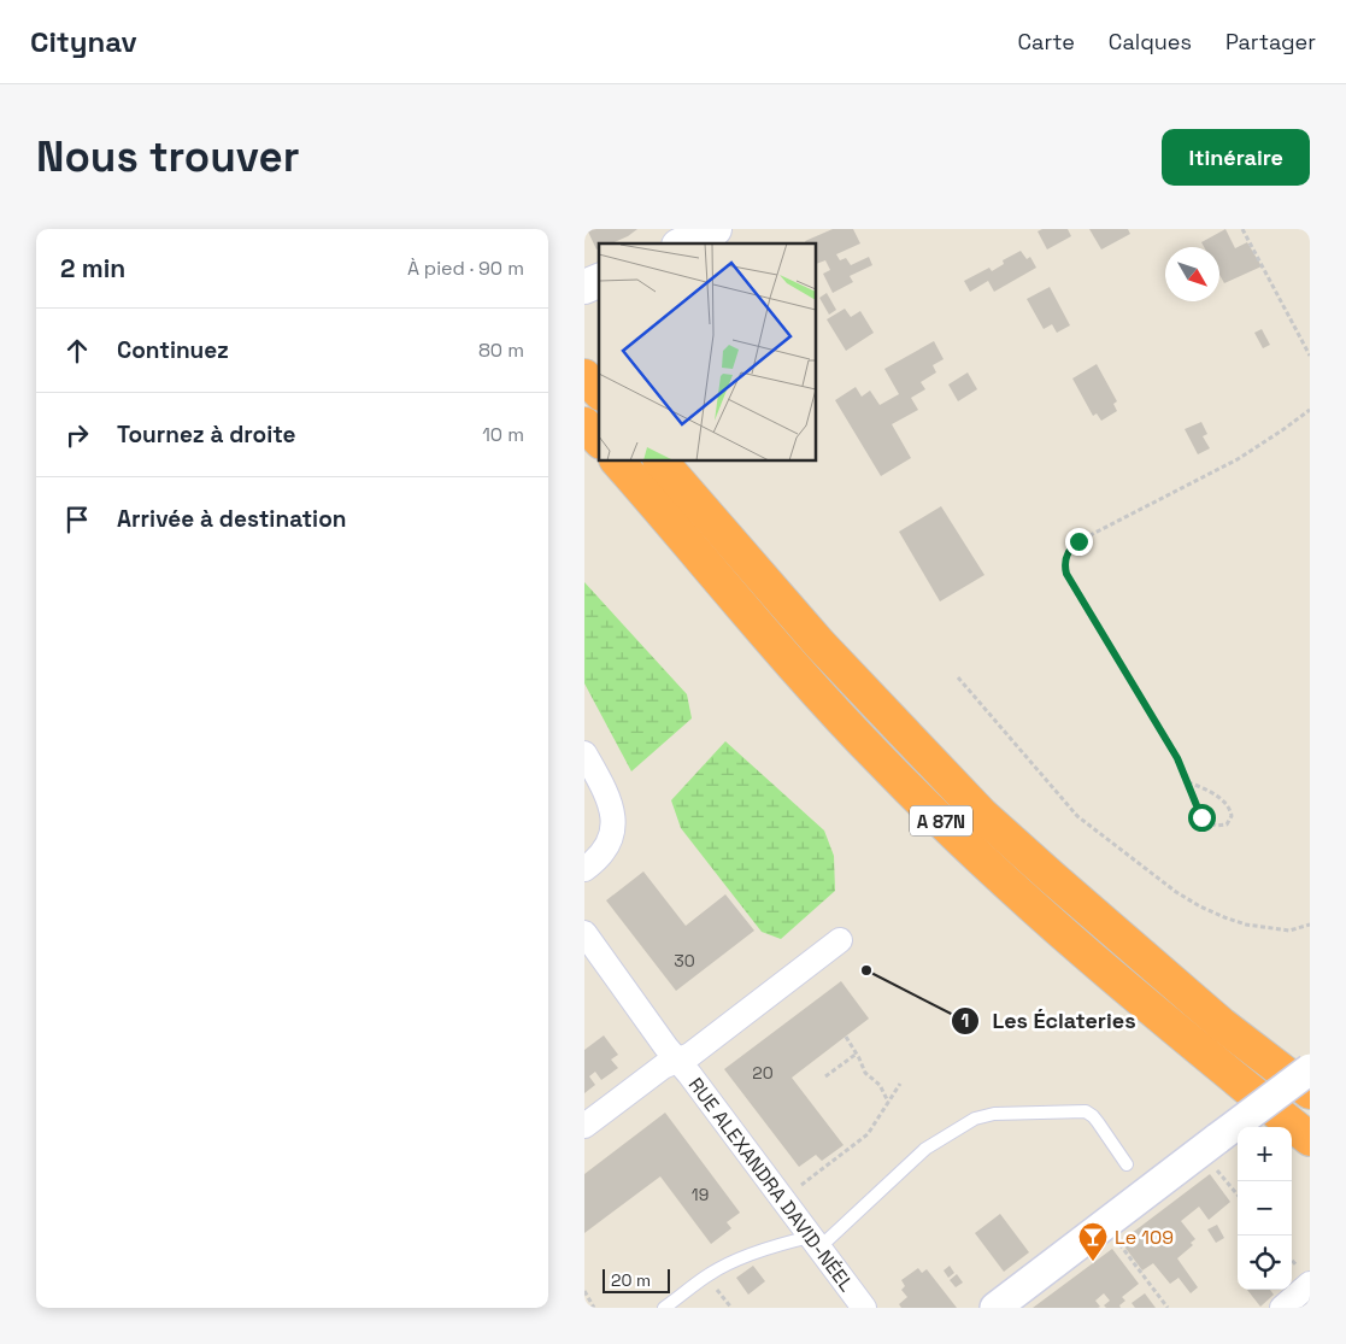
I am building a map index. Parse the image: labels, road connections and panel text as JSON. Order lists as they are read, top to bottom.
{
  "streets": {
    "highway": ["A 87N"],
    "street": ["RUE ALEXANDRA DAVID-NÉEL"]
  },
  "places": {
    "other": ["Les Éclateries"],
    "bar": ["Le 109"]
  },
  "house_numbers": ["30", "20", "19"],
  "scale_bar": "20 m",
  "north": "bottom right",
  "page": {
    "header": "Citynav",
    "nav": ["Carte", "Calques", "Partager"],
    "buttons": "Itinéraire",
    "title": "Nous trouver",
    "heading": ["2 min", "À pied · 90 m"],
    "list": [
      ["Continuez", "80 m"],
      ["Tournez à droite", "10 m"],
      "Arrivée à destination"
    ],
    "map_buttons": ["+", "−"],
    "scale": "20 m"
  }
}
